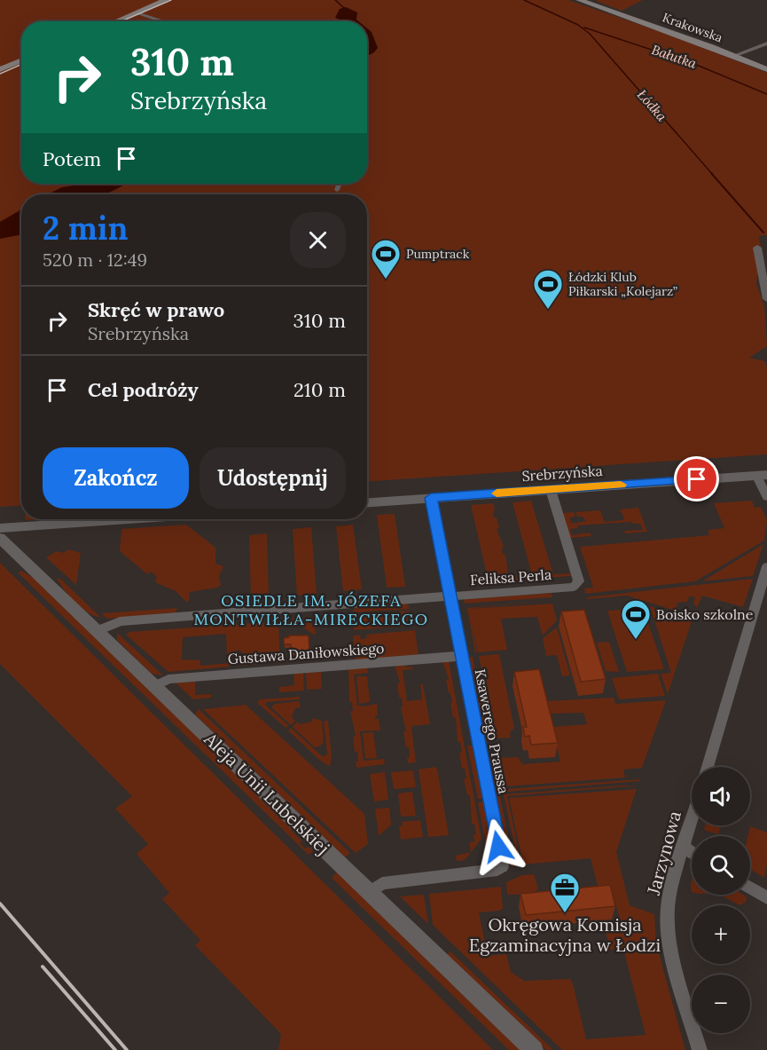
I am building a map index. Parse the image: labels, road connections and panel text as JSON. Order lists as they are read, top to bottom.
{
  "streets": {
    "main road": ["Krakowska"],
    "street": [
      "Srebrzyńska",
      "Feliksa Perla",
      "Gustawa Daniłowskiego",
      "Ksawerego Praussa",
      "Aleja Unii Lubelskiej",
      "Jarzynowa"
    ]
  },
  "crossings": [
    ["Srebrzyńska", "Feliksa Perla"],
    ["Srebrzyńska", "Ksawerego Praussa"],
    ["Feliksa Perla", "Ksawerego Praussa"],
    ["Feliksa Perla", "Aleja Unii Lubelskiej"],
    ["Gustawa Daniłowskiego", "Ksawerego Praussa"],
    ["Gustawa Daniłowskiego", "Aleja Unii Lubelskiej"],
    ["Ksawerego Praussa", "Aleja Unii Lubelskiej"]
  ],
  "districts": ["OSIEDLE IM. JÓZEFA MONTWIŁŁA-MIRECKIEGO"],
  "water": ["Bałutka", "Łódka"],
  "places": {
    "sports": ["Pumptrack", "Łódzki Klub Piłkarski „Kolejarz”", "Boisko szkolne"],
    "office": ["Okręgowa Komisja Egzaminacyjna w Łodzi"]
  },
  "page": {
    "turn": ["310 m", "Srebrzyńska"],
    "then": "Potem",
    "heading": ["2 min", "520 m · 12:49"],
    "list": [
      {
        "name": "Skręć w prawo",
        "note": "Srebrzyńska",
        "value": "310 m"
      },
      {
        "name": "Cel podróży",
        "value": "210 m"
      }
    ],
    "buttons": ["Zakończ", "Udostępnij"],
    "map_buttons": ["+", "−"]
  }
}
